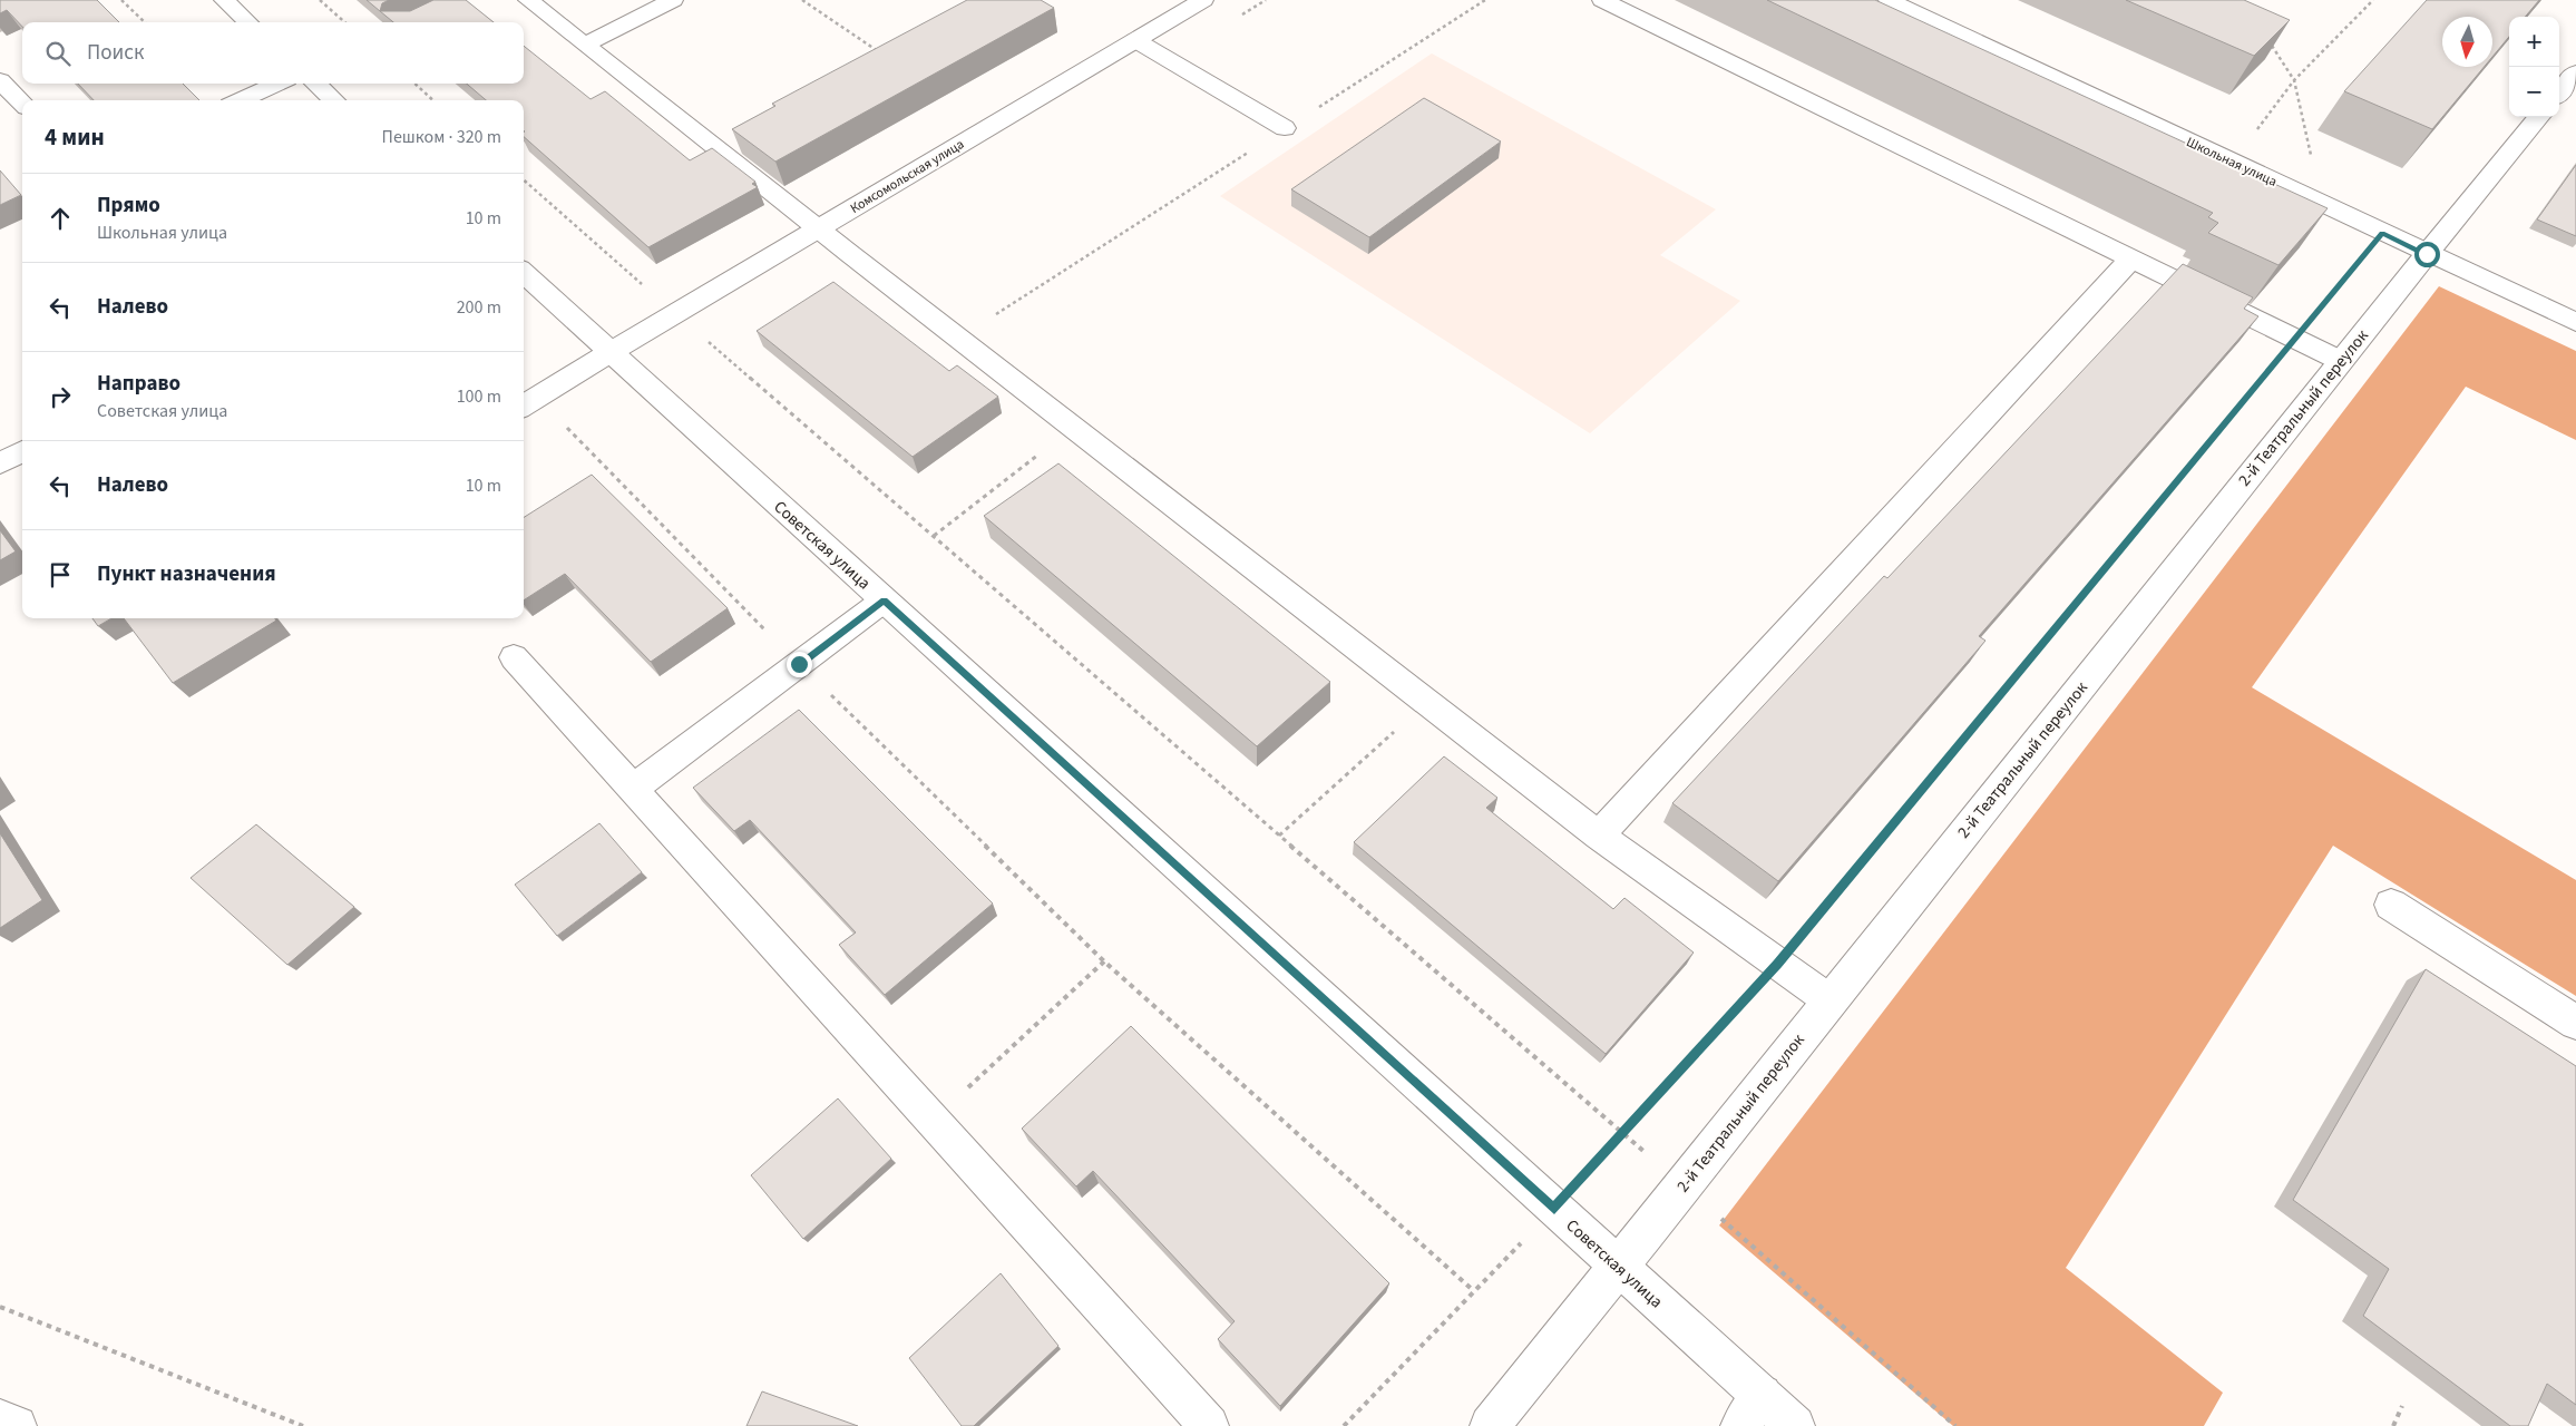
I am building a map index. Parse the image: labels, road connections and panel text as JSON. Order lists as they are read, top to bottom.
{
  "streets": {
    "street": [
      "Школьная улица",
      "Комсомольская улица",
      "2-й Театральный переулок",
      "Советская улица"
    ]
  },
  "crossings": [
    ["Школьная улица", "2-й Театральный переулок"],
    ["Комсомольская улица", "Советская улица"],
    ["2-й Театральный переулок", "Советская улица"]
  ],
  "north": "bottom",
  "page": {
    "map_buttons": ["+", "−"],
    "search": "Поиск",
    "heading": ["4 мин", "Пешком · 320 m"],
    "list": [
      ["Прямо", "Школьная улица", "10 m"],
      ["Налево", "200 m"],
      ["Направо", "Советская улица", "100 m"],
      ["Налево", "10 m"],
      "Пункт назначения"
    ]
  }
}
